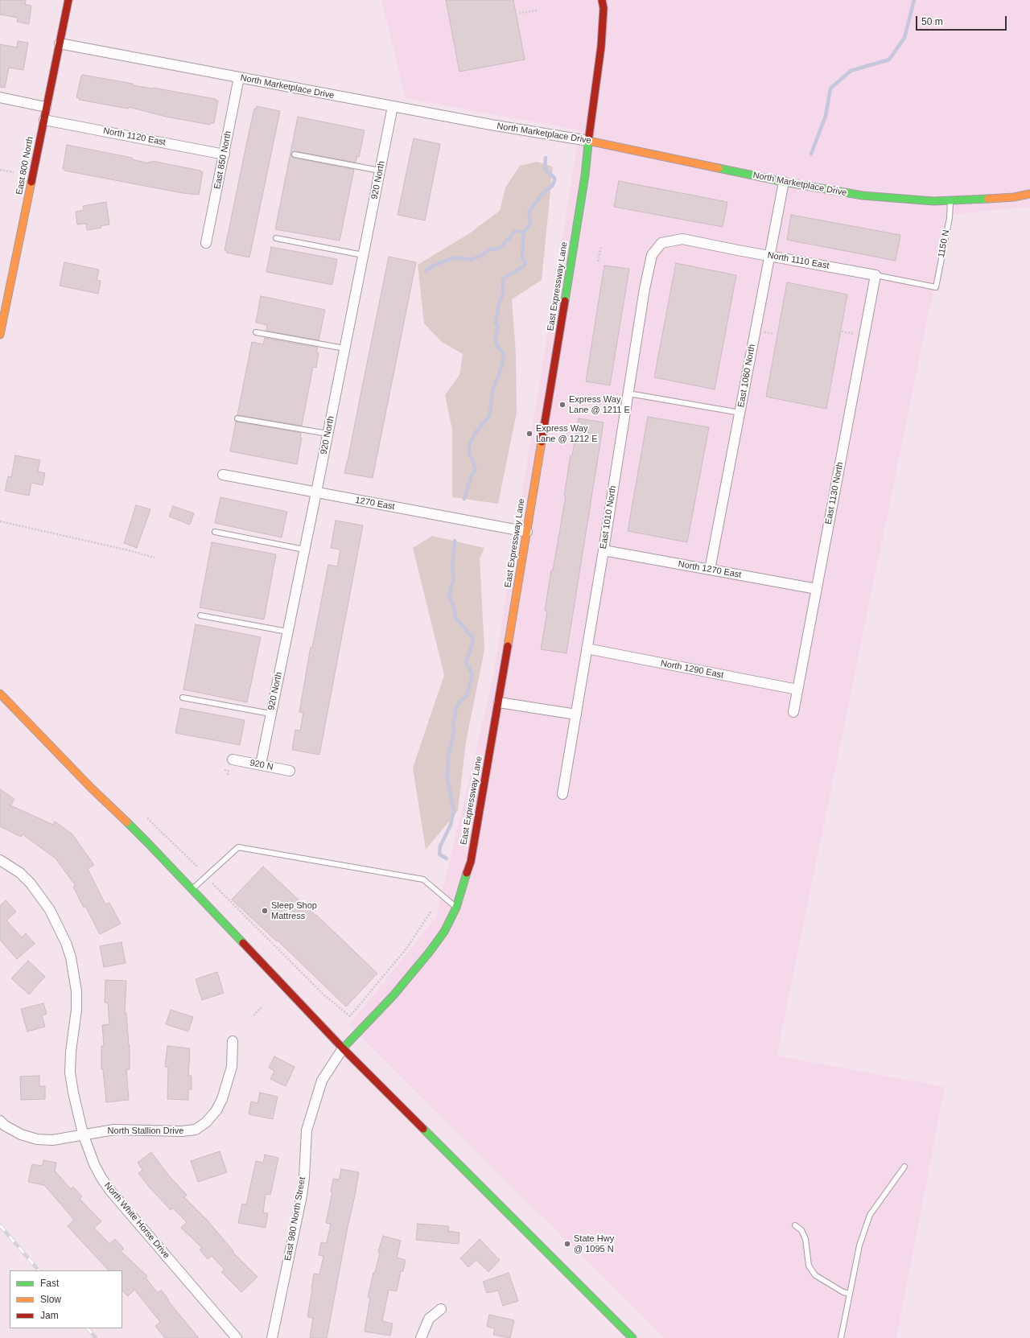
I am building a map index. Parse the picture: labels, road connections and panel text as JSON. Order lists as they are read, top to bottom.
{
  "streets": {
    "street": [
      "North Marketplace Drive",
      "North 1120 East",
      "East 850 North",
      "East 800 North",
      "920 North",
      "North 1110 East",
      "East Expressway Lane",
      "East 1060 North",
      "East 1130 North",
      "1270 East",
      "East 1010 North",
      "North 1270 East",
      "North 1290 East",
      "920 N",
      "North Stallion Drive",
      "East 980 North Street",
      "North White Horse Drive"
    ],
    "lane": ["1150 N"]
  },
  "crossings": [
    ["North Marketplace Drive", "East 850 North"],
    ["North Marketplace Drive", "East 800 North"],
    ["North Marketplace Drive", "920 North"],
    ["North Marketplace Drive", "1150 N"],
    ["North Marketplace Drive", "East Expressway Lane"],
    ["North Marketplace Drive", "East 1060 North"],
    ["North 1120 East", "East 850 North"],
    ["North 1120 East", "East 800 North"],
    ["920 North", "1270 East"],
    ["920 North", "920 N"],
    ["1150 N", "North 1110 East"],
    ["North 1110 East", "East 1060 North"],
    ["North 1110 East", "East 1130 North"],
    ["North 1110 East", "East 1010 North"],
    ["East Expressway Lane", "1270 East"],
    ["East Expressway Lane", "East 980 North Street"],
    ["East 1060 North", "North 1270 East"],
    ["East 1130 North", "North 1270 East"],
    ["East 1130 North", "North 1290 East"],
    ["East 1010 North", "North 1270 East"],
    ["East 1010 North", "North 1290 East"],
    ["North Stallion Drive", "North White Horse Drive"]
  ],
  "places": [
    "Express Way Lane @ 1211 E",
    "Express Way Lane @ 1212 E",
    "Sleep Shop Mattress",
    "State Hwy @ 1095 N"
  ],
  "legend": ["Fast", "Slow", "Jam"],
  "scale_bar": "50 m"
}
